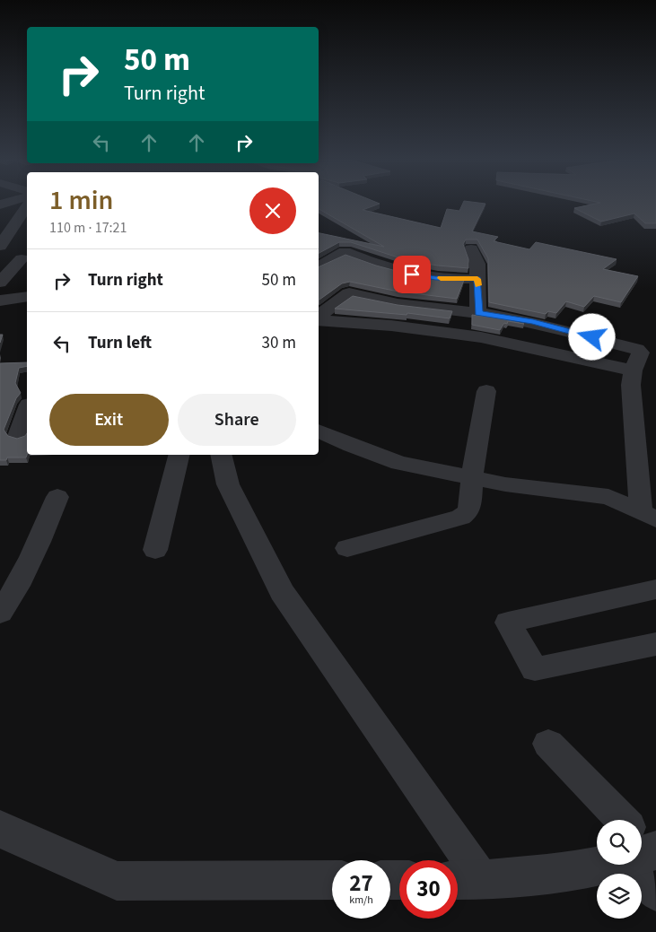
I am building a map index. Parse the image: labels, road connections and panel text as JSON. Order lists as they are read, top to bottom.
{
  "page": {
    "turn": ["50 m", "Turn right"],
    "heading": ["1 min", "110 m · 17:21"],
    "list": [
      {
        "name": "Turn right",
        "value": "50 m"
      },
      {
        "name": "Turn left",
        "value": "30 m"
      }
    ],
    "buttons": ["Exit", "Share"],
    "speed": "27 km/h",
    "limit": "30"
  }
}
